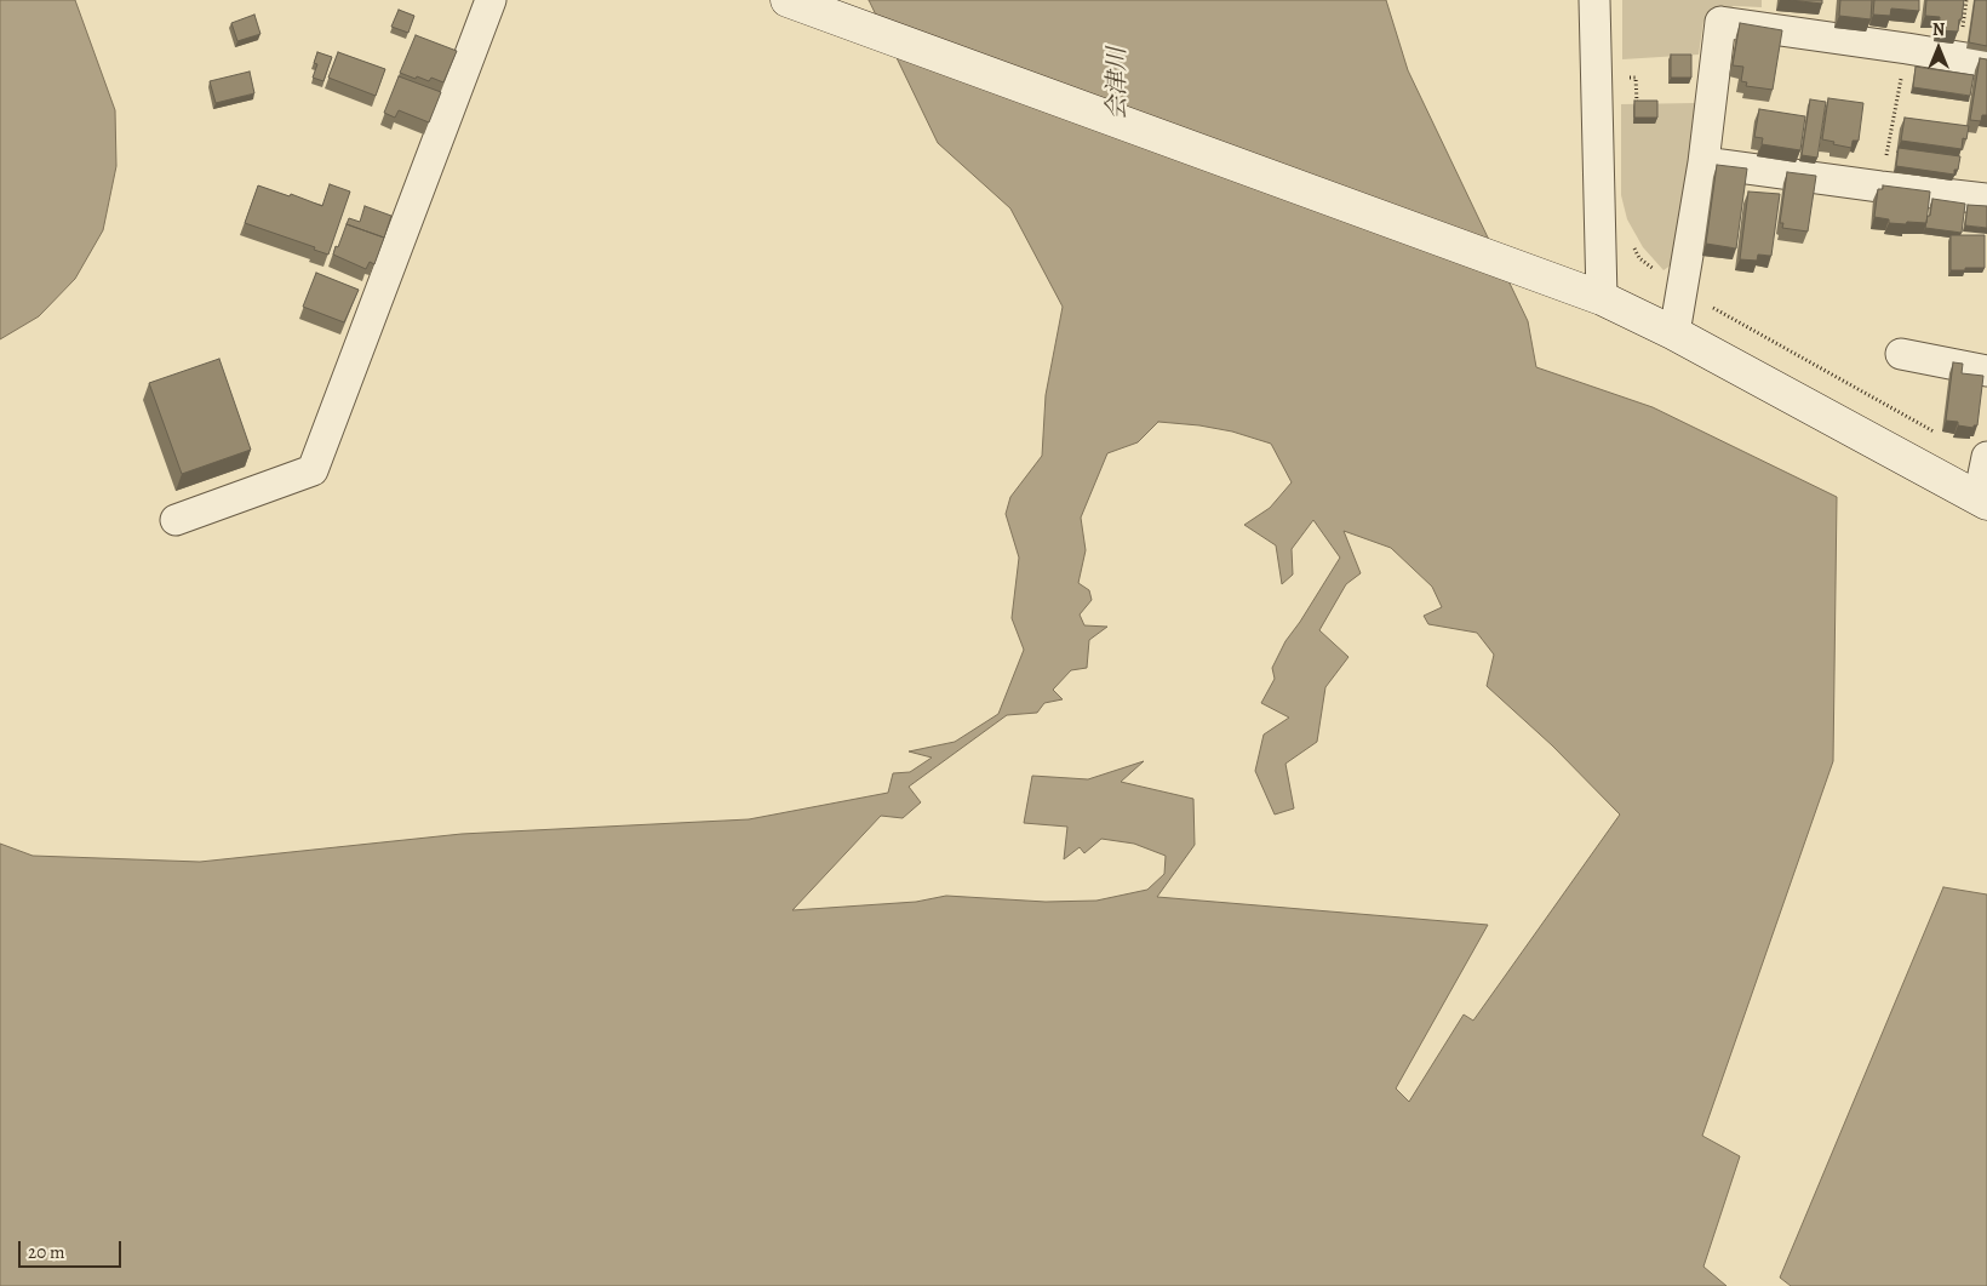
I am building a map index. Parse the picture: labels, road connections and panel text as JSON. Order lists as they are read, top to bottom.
{
  "water": ["会津川"],
  "scale_bar": "20 m",
  "north": "top"
}
